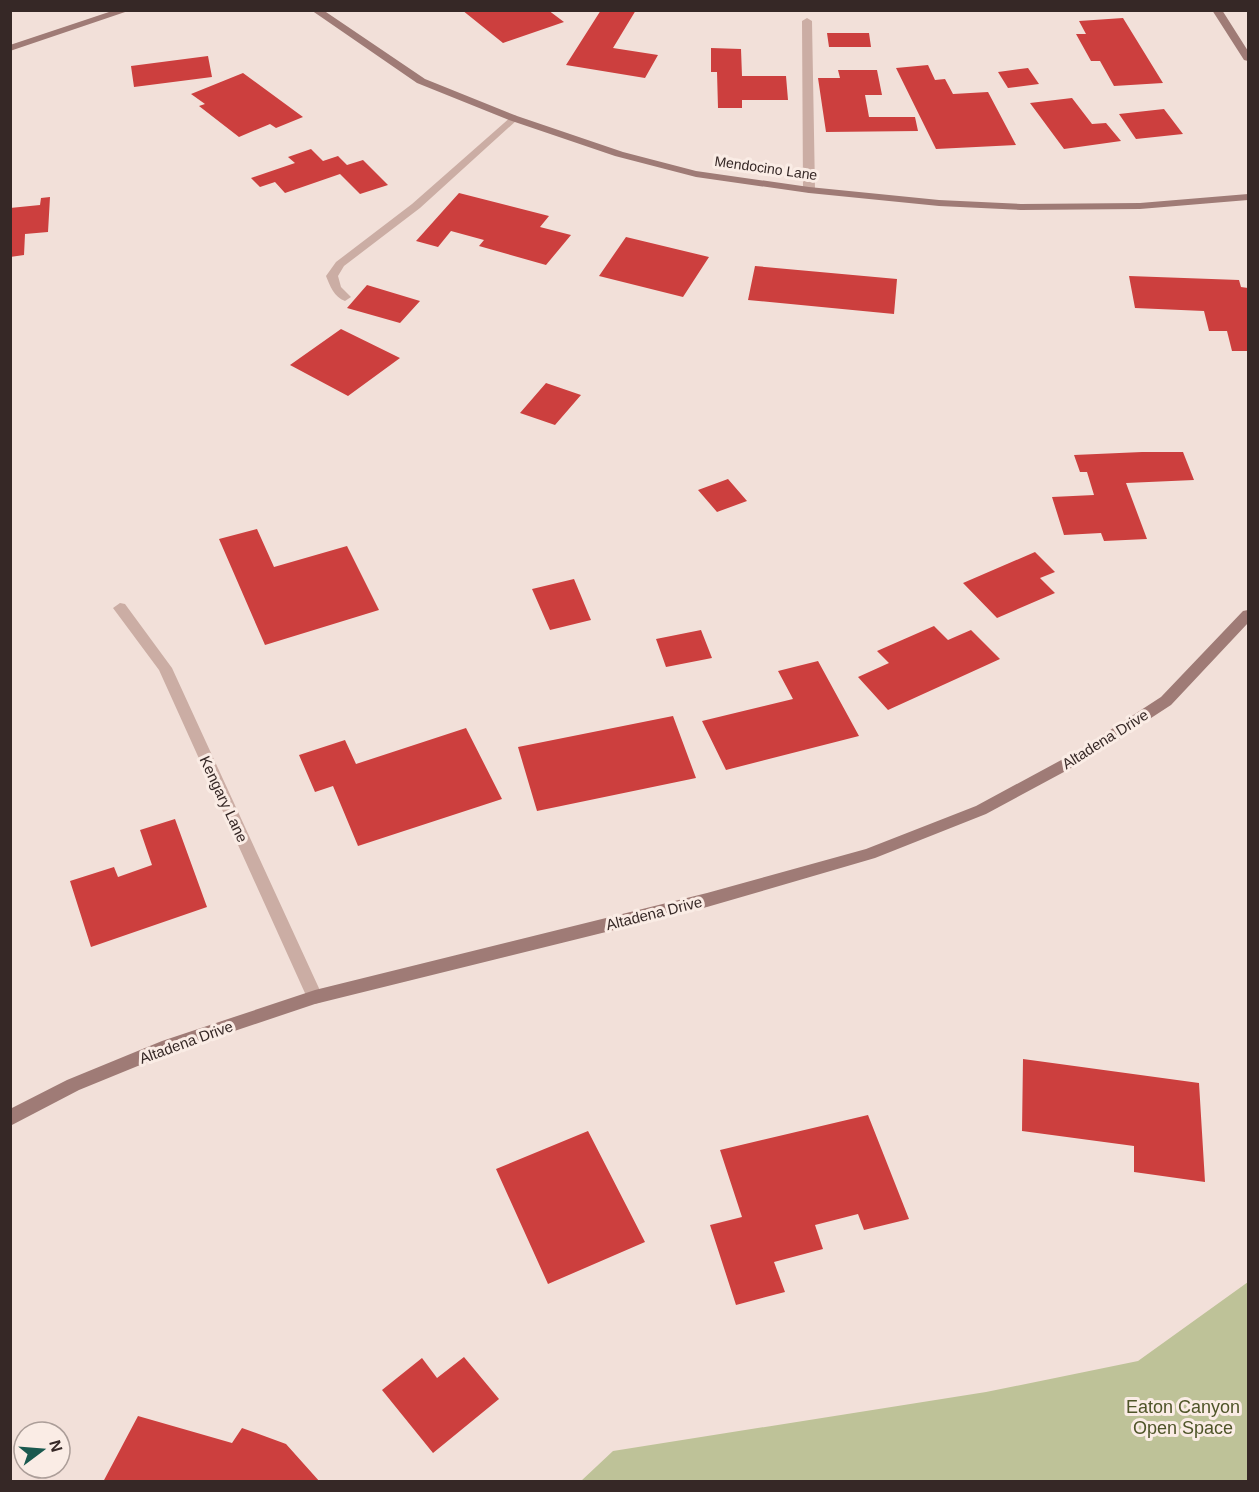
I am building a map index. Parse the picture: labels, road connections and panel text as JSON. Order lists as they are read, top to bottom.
{
  "streets": {
    "street": ["Mendocino Lane", "Altadena Drive", "Kengary Lane"]
  },
  "crossings": [
    ["Altadena Drive", "Kengary Lane"]
  ],
  "parks": ["Eaton Canyon Open Space"],
  "north": "right"
}
